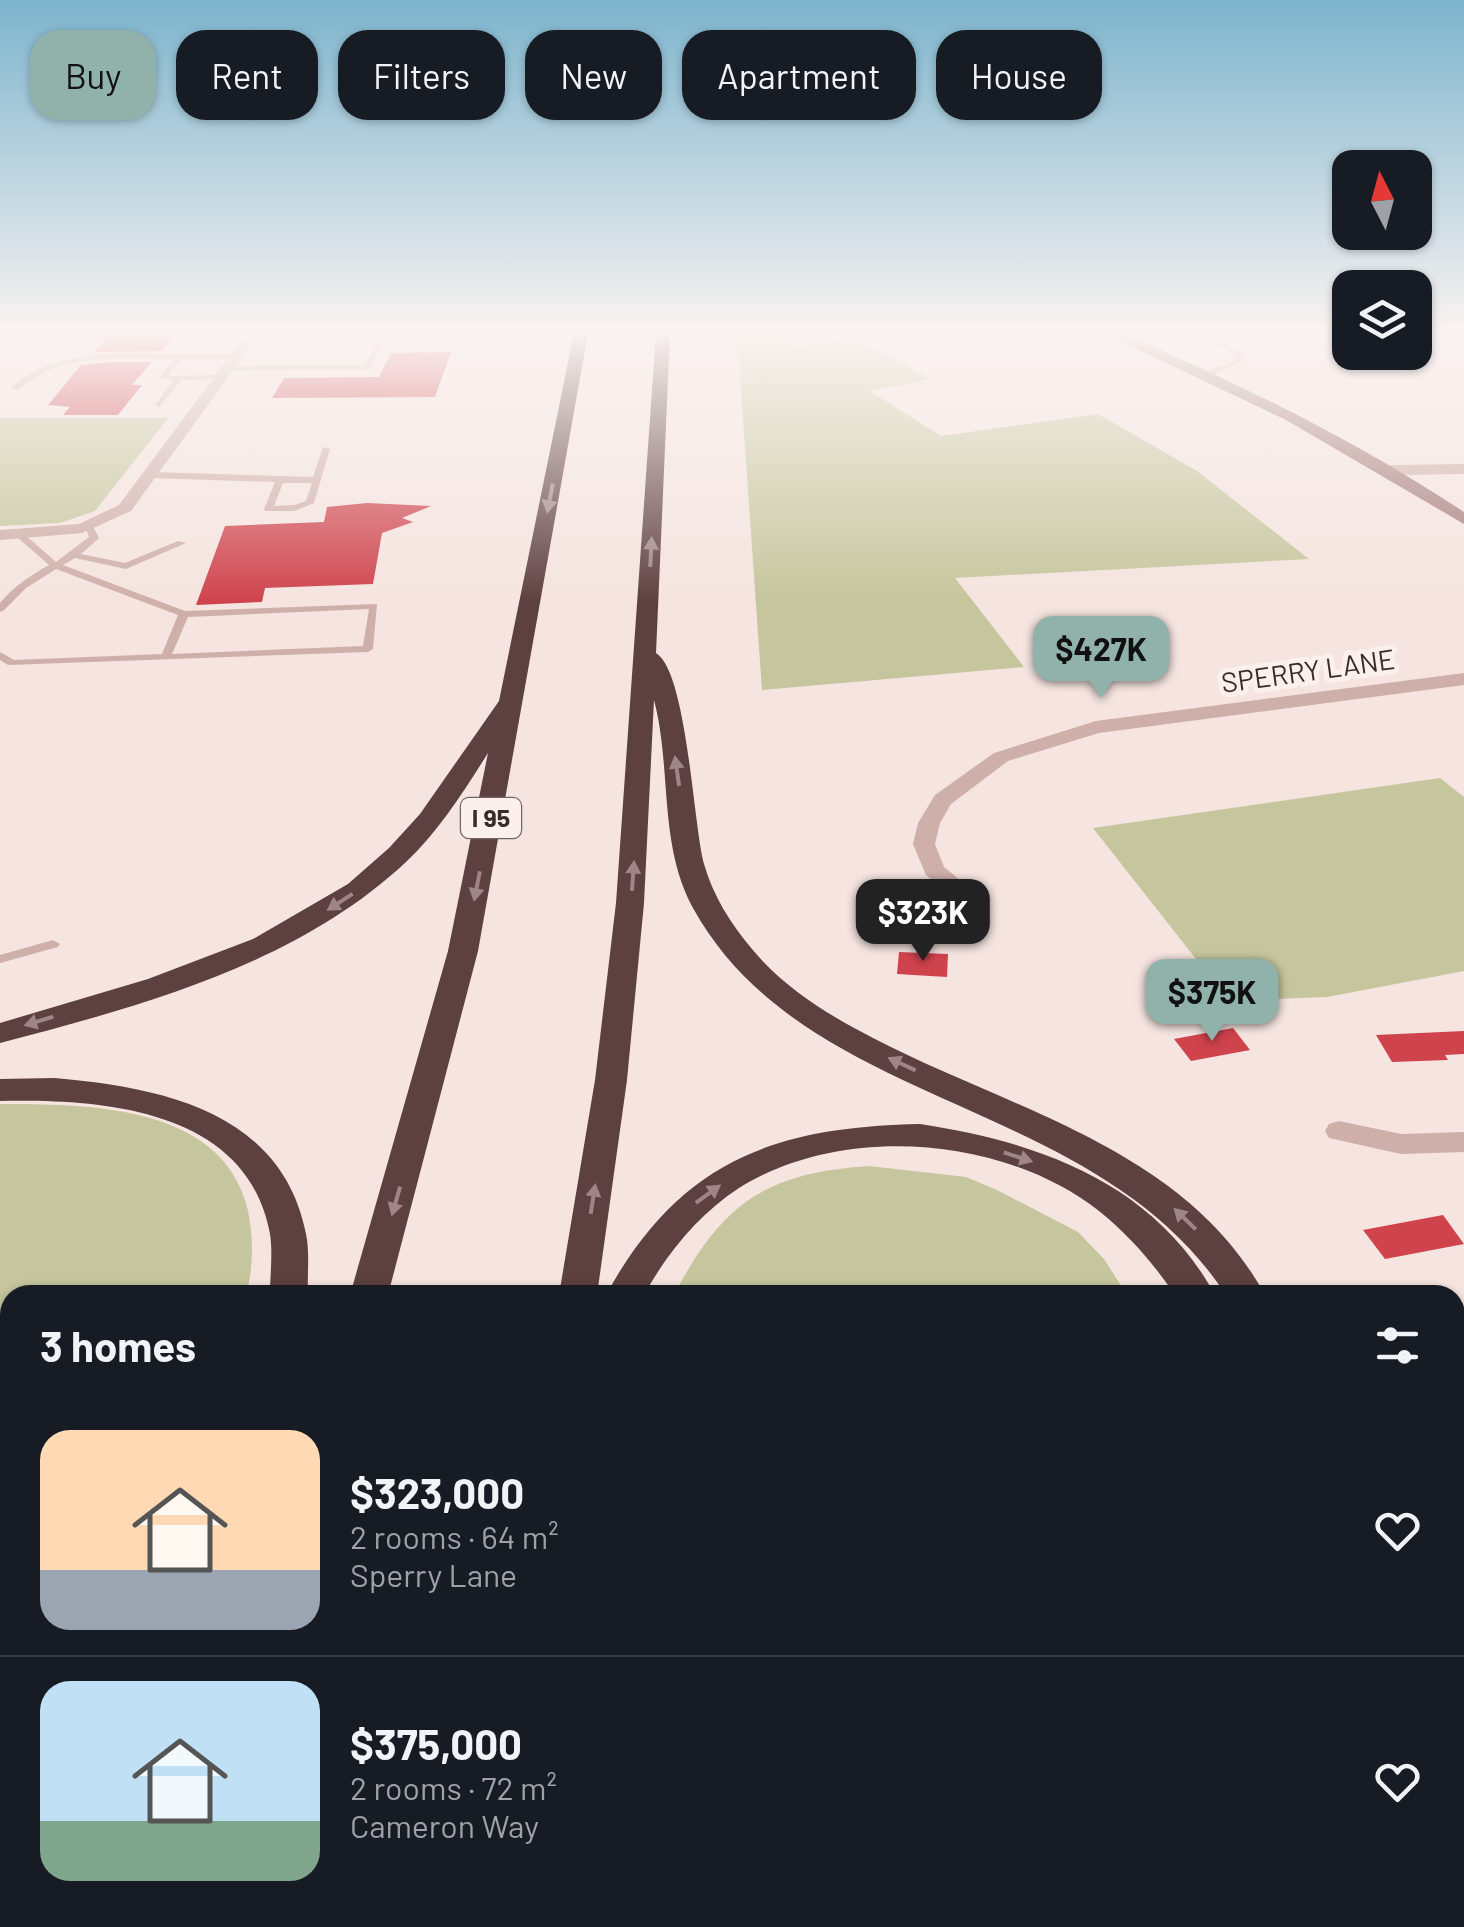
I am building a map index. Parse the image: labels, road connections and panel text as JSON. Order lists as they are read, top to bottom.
{
  "streets": {
    "highway": ["I 95"],
    "street": ["SPERRY LANE"]
  },
  "north": "top",
  "page": {
    "chip": [
      "Buy",
      "Rent",
      "Filters",
      "New",
      "Apartment",
      "House"
    ],
    "price": ["$427K", "$323K", "$375K"],
    "heading": "3 homes",
    "list": [
      {
        "name": "$323,000",
        "note": "2 rooms · 64 m² · Sperry Lane"
      },
      {
        "name": "$375,000",
        "note": "2 rooms · 72 m² · Cameron Way"
      }
    ]
  }
}
